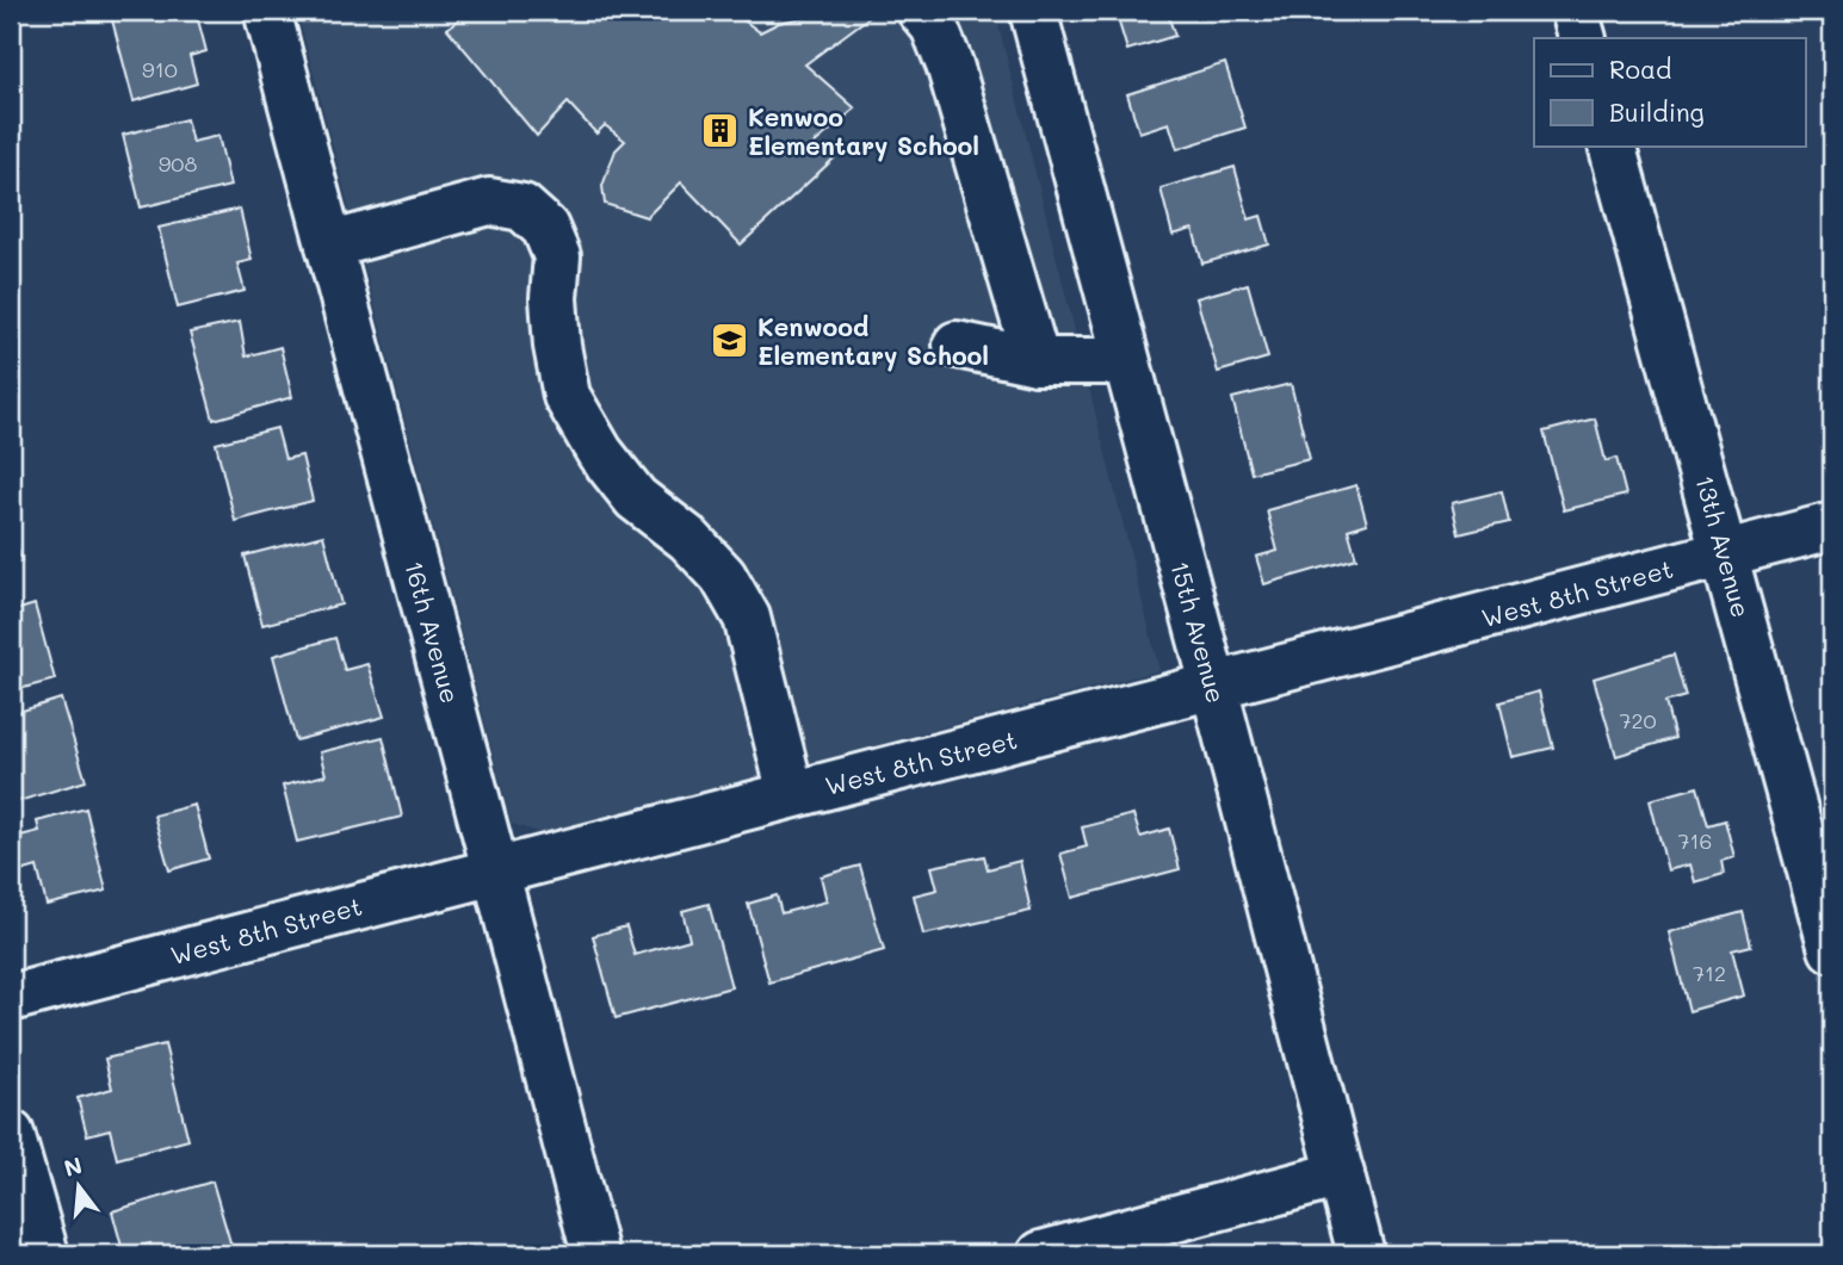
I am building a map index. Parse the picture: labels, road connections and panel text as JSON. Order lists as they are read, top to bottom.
{
  "streets": {
    "street": [
      "13th Avenue",
      "West 8th Street",
      "16th Avenue",
      "15th Avenue"
    ]
  },
  "crossings": [
    ["13th Avenue", "West 8th Street"],
    ["West 8th Street", "16th Avenue"],
    ["West 8th Street", "15th Avenue"]
  ],
  "places": {
    "building": ["Kenwoo Elementary School"],
    "school or university": ["Kenwood Elementary School"]
  },
  "house_numbers": [
    "910",
    "908",
    "720",
    "716",
    "712"
  ],
  "legend": ["Road", "Building"],
  "north": "top"
}
